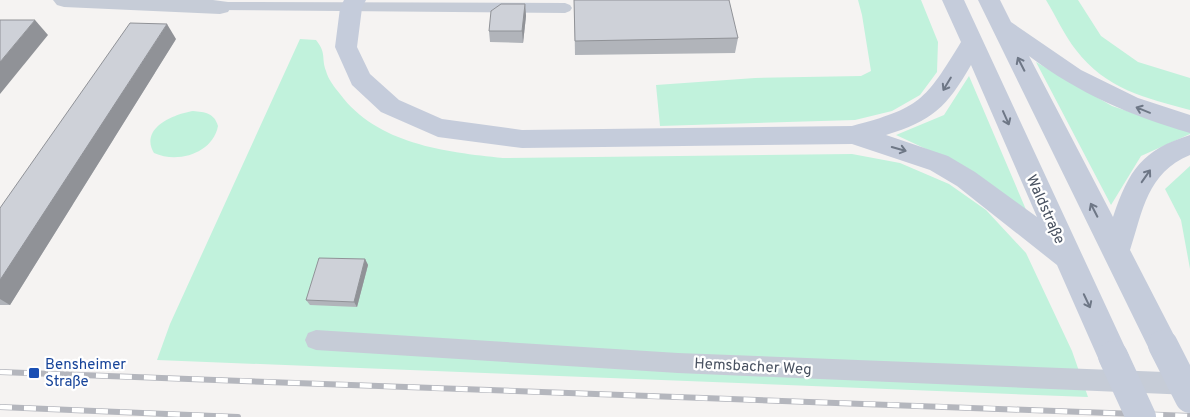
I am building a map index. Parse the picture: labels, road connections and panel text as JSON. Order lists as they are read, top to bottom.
{
  "streets": {
    "main road": ["Waldstraße"],
    "lane": ["Hemsbacher Weg"]
  },
  "places": {
    "transit": ["Bensheimer Straße"]
  }
}
